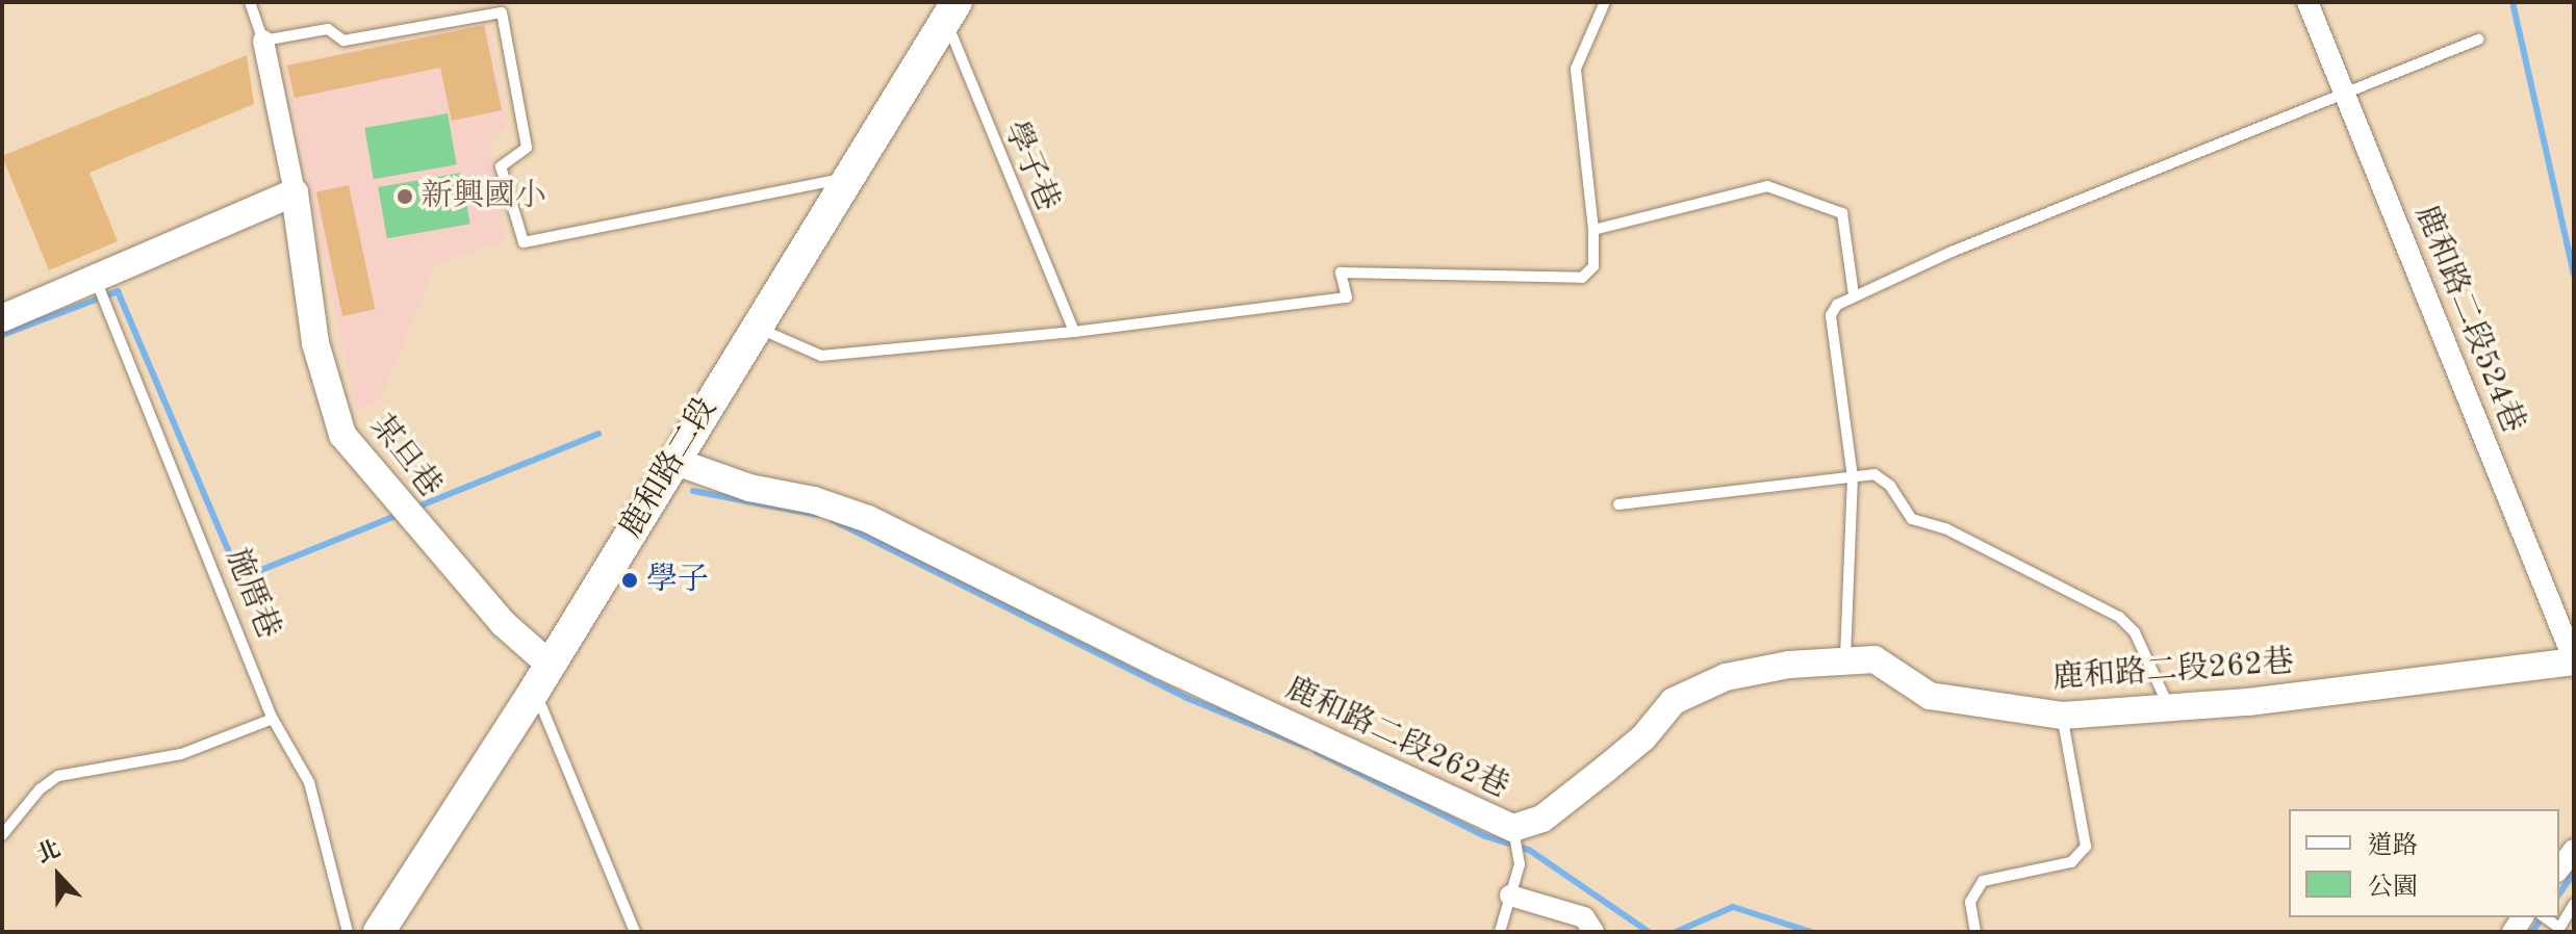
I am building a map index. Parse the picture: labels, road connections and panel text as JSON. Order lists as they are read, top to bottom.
{
  "streets": {
    "main road": ["鹿和路二段"],
    "street": ["鹿和路二段524巷", "某旦巷", "鹿和路二段262巷"],
    "lane": ["學子巷", "施厝巷"]
  },
  "crossings": [
    ["學子巷", "鹿和路二段"],
    ["鹿和路二段524巷", "鹿和路二段262巷"],
    ["某旦巷", "鹿和路二段"],
    ["鹿和路二段", "鹿和路二段262巷"]
  ],
  "places": ["新興國小", "學子"],
  "legend": ["道路", "公園"],
  "north": "top"
}
